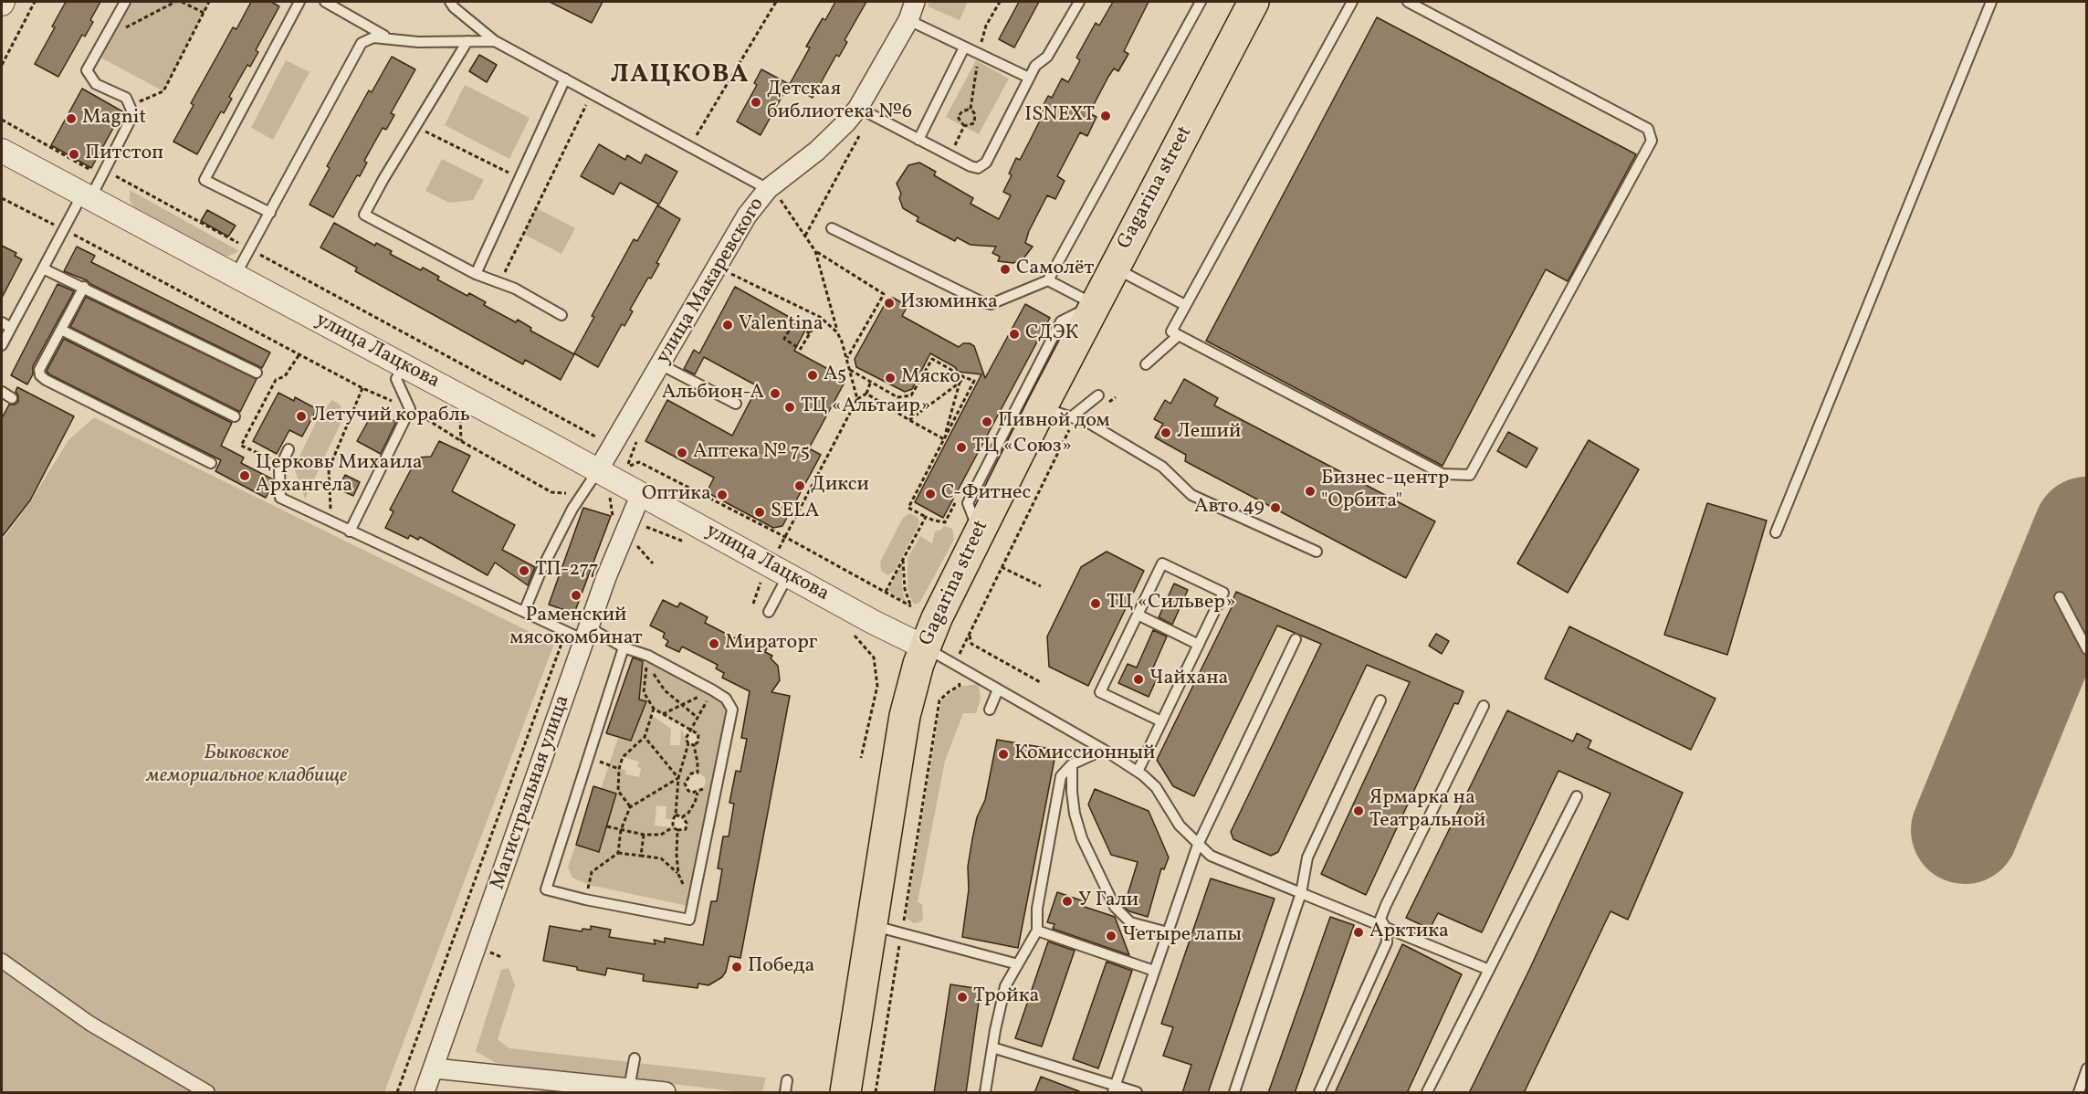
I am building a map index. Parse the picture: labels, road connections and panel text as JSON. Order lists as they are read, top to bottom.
{
  "streets": {
    "main road": ["Gagarina street"],
    "street": ["улица Макаревского", "улица Лацкова", "Магистральная улица"]
  },
  "crossings": [
    ["Gagarina street", "улица Лацкова"],
    ["улица Макаревского", "улица Лацкова"],
    ["улица Лацкова", "Магистральная улица"]
  ],
  "districts": ["ЛАЦКОВА"],
  "parks": ["Быковское мемориальное кладбище"],
  "places": [
    "Детская библиотека №6",
    "ISNEXT",
    "Magnit",
    "Питстоп",
    "Самолёт",
    "Изюминка",
    "Valentina",
    "СДЭК",
    "А5",
    "Мяско",
    "Альбион-А",
    "ТЦ «Альтаир»",
    "Летучий корабль",
    "Пивной дом",
    "Леший",
    "ТЦ «Союз»",
    "Аптека № 75",
    "Церковь Михаила Архангела",
    "Дикси",
    "Бизнес-центр \"Орбита\"",
    "С-Фитнес",
    "Оптика",
    "Авто 49",
    "SELA",
    "ТП-277",
    "Раменский мясокомбинат",
    "ТЦ «Сильвер»",
    "Мираторг",
    "Чайхана",
    "Комиссионный",
    "Ярмарка на Театральной",
    "У Гали",
    "Арктика",
    "Четыре лапы",
    "Победа",
    "Тройка"
  ]
}
